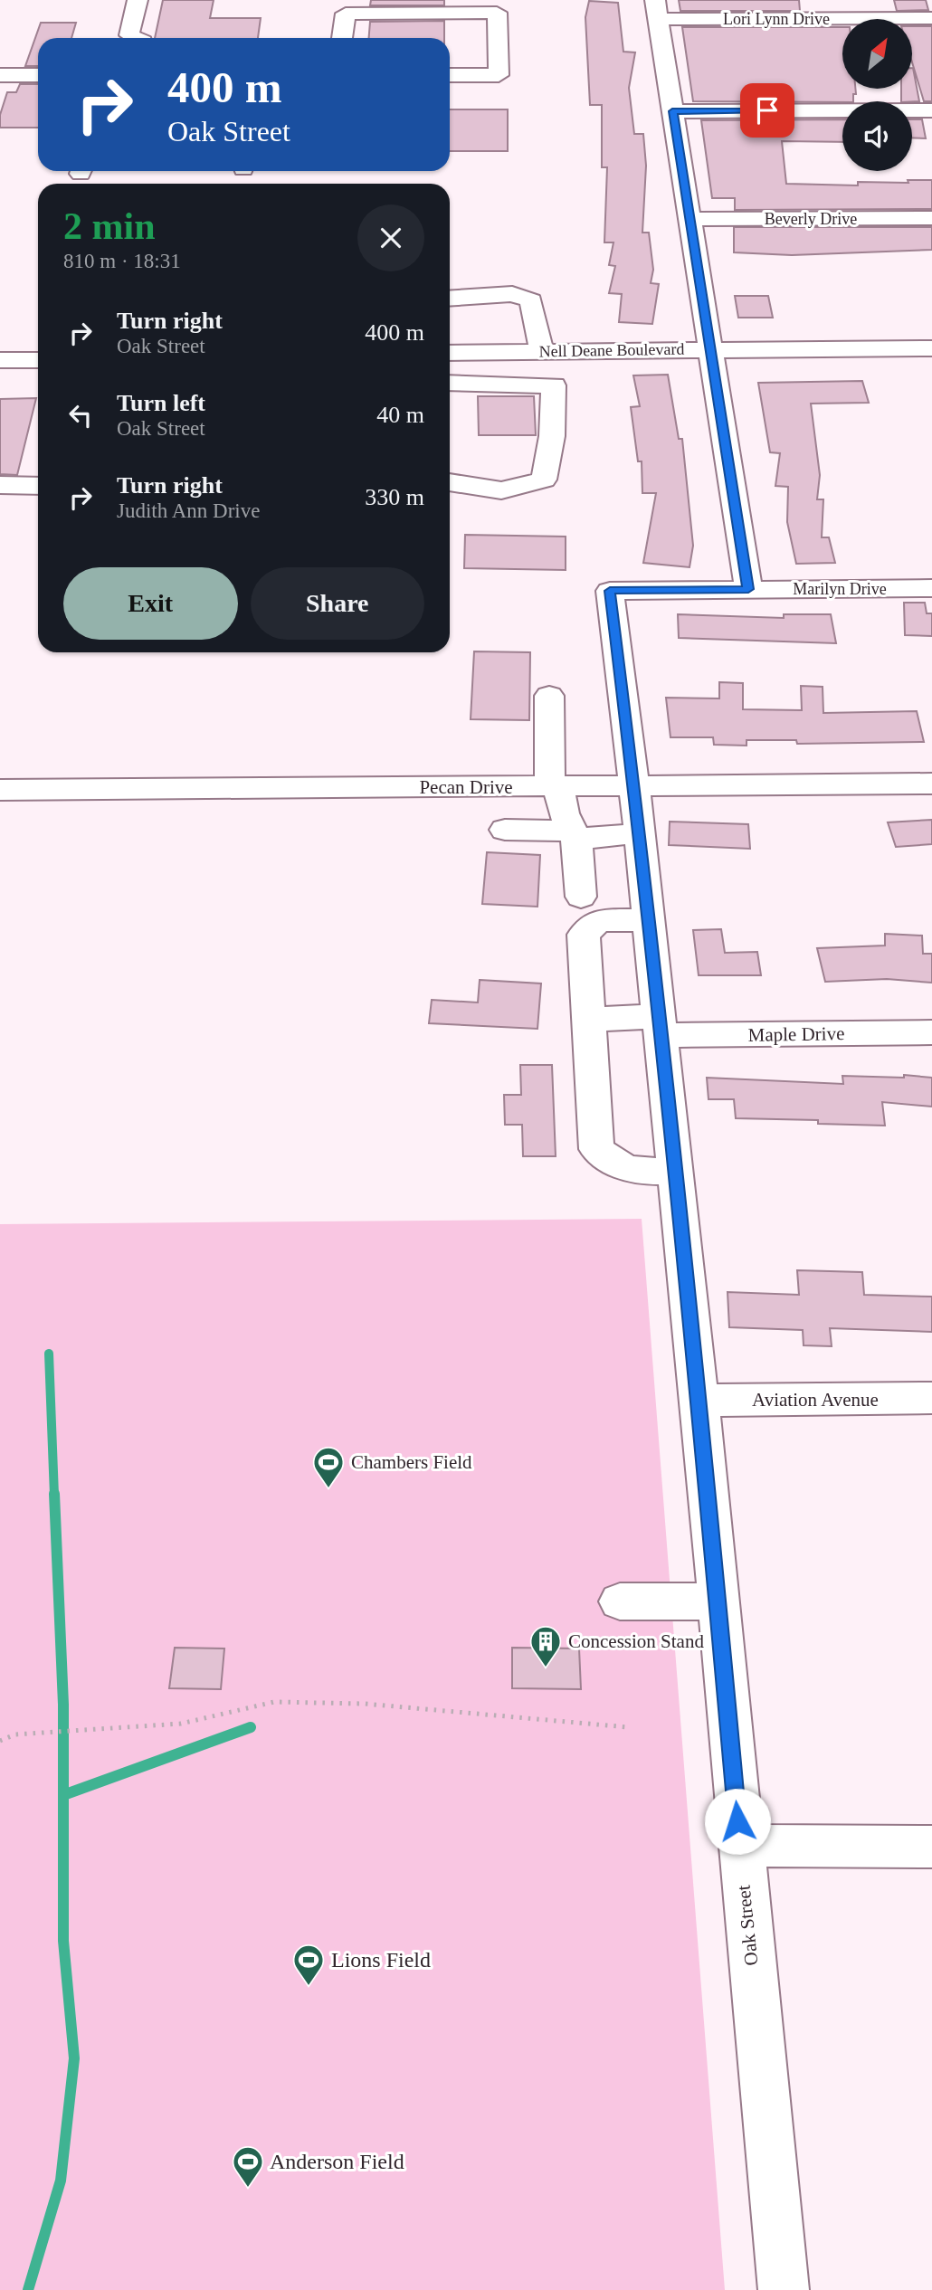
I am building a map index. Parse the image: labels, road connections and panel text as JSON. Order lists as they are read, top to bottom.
{
  "streets": {
    "street": [
      "Lori Lynn Drive",
      "Beverly Drive",
      "Nell Deane Boulevard",
      "Marilyn Drive",
      "Pecan Drive",
      "Maple Drive",
      "Aviation Avenue",
      "Oak Street"
    ]
  },
  "crossings": [
    ["Marilyn Drive", "Oak Street"],
    ["Pecan Drive", "Oak Street"],
    ["Maple Drive", "Oak Street"],
    ["Aviation Avenue", "Oak Street"]
  ],
  "places": {
    "sports": ["Chambers Field", "Lions Field", "Anderson Field"],
    "building": ["Concession Stand"]
  },
  "north": "top right",
  "page": {
    "turn": ["400 m", "Oak Street"],
    "heading": ["2 min", "810 m · 18:31"],
    "list": [
      {
        "name": "Turn right",
        "note": "Oak Street",
        "value": "400 m"
      },
      {
        "name": "Turn left",
        "note": "Oak Street",
        "value": "40 m"
      },
      {
        "name": "Turn right",
        "note": "Judith Ann Drive",
        "value": "330 m"
      }
    ],
    "buttons": ["Exit", "Share"]
  }
}
